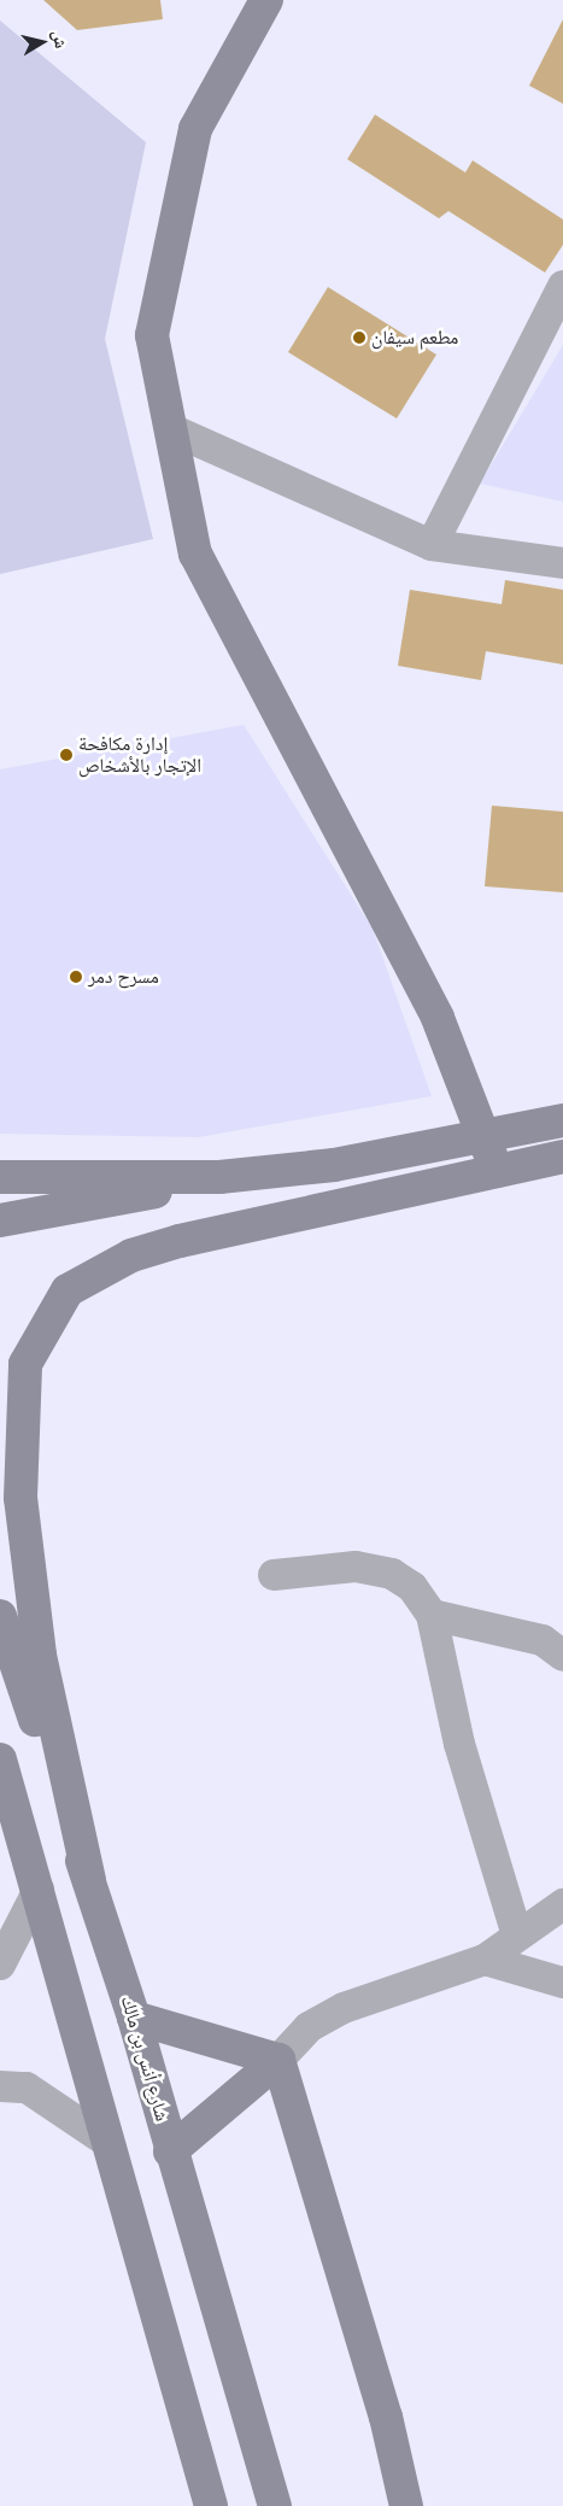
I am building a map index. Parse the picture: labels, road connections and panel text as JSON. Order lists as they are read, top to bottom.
{
  "streets": {
    "street": ["شارع أنس بن مالك"]
  },
  "places": ["مطعم سيفان", "إدارة مكافحة الإتجار بالأشخاص", "مسرح دمر"],
  "north": "right"
}
